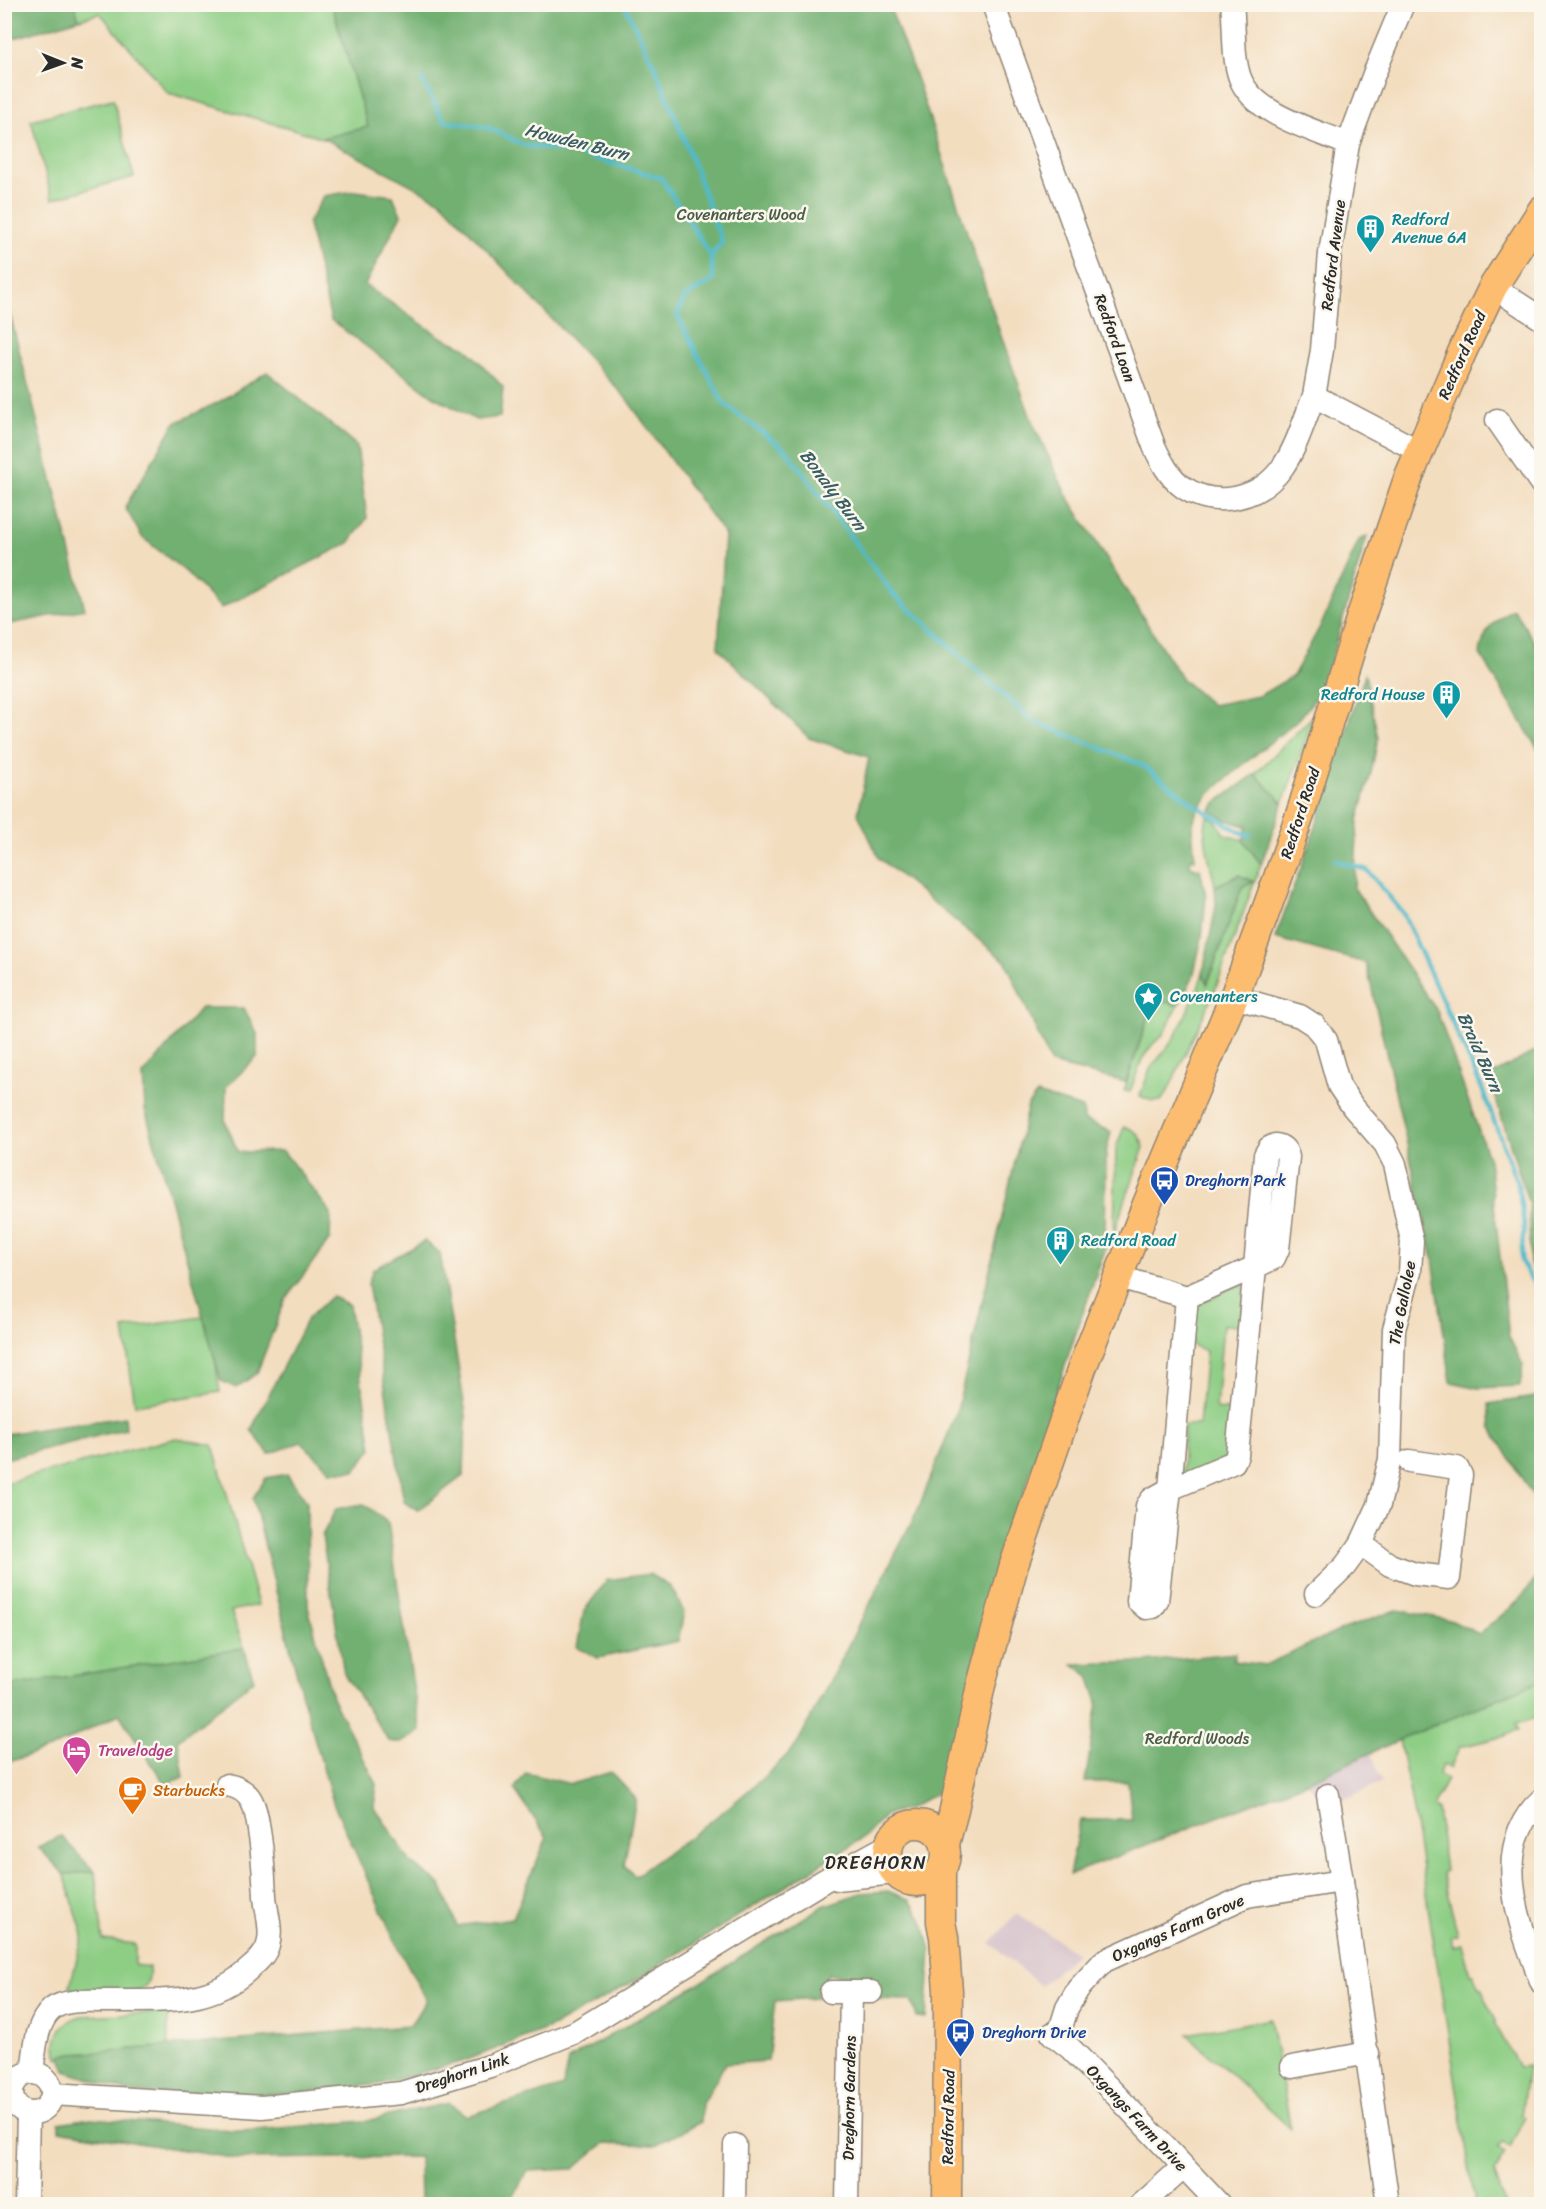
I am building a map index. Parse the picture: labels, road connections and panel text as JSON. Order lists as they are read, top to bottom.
{
  "streets": {
    "main road": ["Redford Road"],
    "street": [
      "Redford Avenue",
      "Redford Loan",
      "The Gallolee",
      "Oxgangs Farm Grove",
      "Dreghorn Link",
      "Dreghorn Gardens",
      "Oxgangs Farm Drive"
    ]
  },
  "crossings": [
    ["Redford Avenue", "Redford Loan"],
    ["Redford Road", "The Gallolee"],
    ["Redford Road", "Dreghorn Link"],
    ["Oxgangs Farm Grove", "Oxgangs Farm Drive"]
  ],
  "districts": ["DREGHORN"],
  "water": ["Howden Burn", "Bonaly Burn", "Braid Burn"],
  "parks": ["Covenanters Wood", "Redford Woods"],
  "places": {
    "building": ["Redford Avenue 6A", "Redford House", "Redford Road"],
    "place": ["Covenanters"],
    "bus stop": ["Dreghorn Park", "Dreghorn Drive"],
    "hotel": ["Travelodge"],
    "cafe": ["Starbucks"]
  },
  "north": "right"
}
